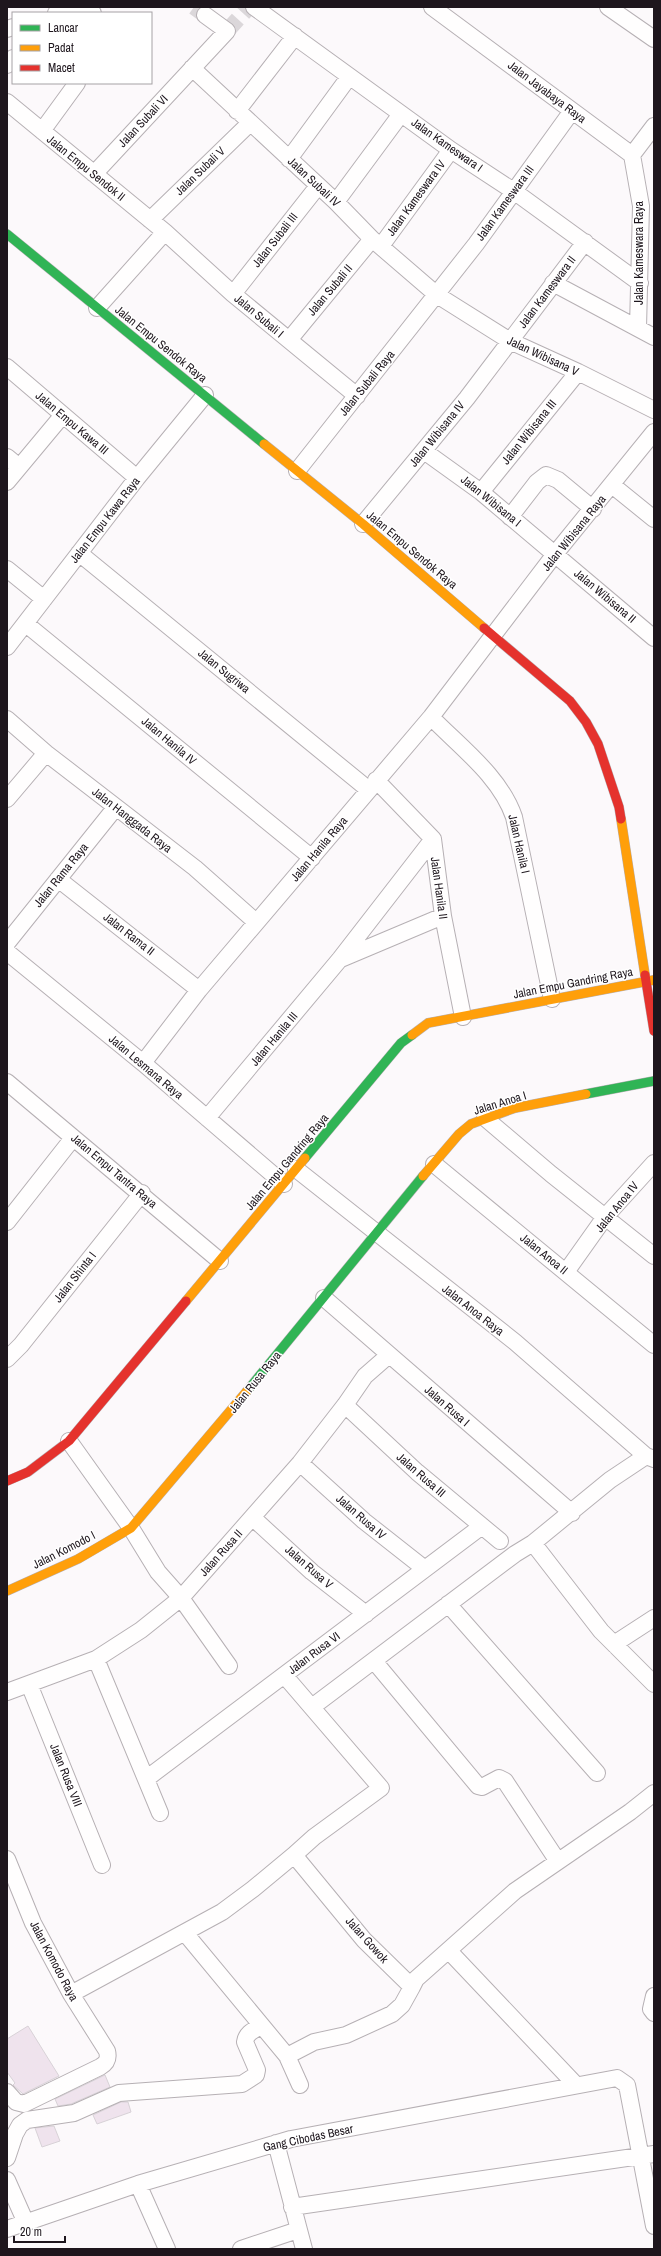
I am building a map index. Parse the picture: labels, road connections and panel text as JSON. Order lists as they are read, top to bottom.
{
  "streets": {
    "street": [
      "Jalan Jayabaya Raya",
      "Jalan Subali VI",
      "Jalan Kameswara I",
      "Jalan Empu Sendok II",
      "Jalan Subali V",
      "Jalan Subali IV",
      "Jalan Kameswara IV",
      "Jalan Kameswara III",
      "Jalan Subali III",
      "Jalan Kameswara Raya",
      "Jalan Subali II",
      "Jalan Kameswara II",
      "Jalan Subali I",
      "Jalan Empu Sendok Raya",
      "Jalan Wibisana V",
      "Jalan Subali Raya",
      "Jalan Empu Kawa III",
      "Jalan Wibisana III",
      "Jalan Wibisana IV",
      "Jalan Wibisana I",
      "Jalan Empu Kawa Raya",
      "Jalan Wibisana Raya",
      "Jalan Wibisana II",
      "Jalan Sugriwa",
      "Jalan Hanila IV",
      "Jalan Hanggada Raya",
      "Jalan Hanila I",
      "Jalan Hanila Raya",
      "Jalan Rama Raya",
      "Jalan Hanila II",
      "Jalan Rama II",
      "Jalan Empu Gandring Raya",
      "Jalan Hanila III",
      "Jalan Lesmana Raya",
      "Jalan Anoa I",
      "Jalan Empu Tantra Raya",
      "Jalan Anoa IV",
      "Jalan Anoa II",
      "Jalan Shinta I",
      "Jalan Anoa Raya",
      "Jalan Rusa Raya",
      "Jalan Rusa I",
      "Jalan Rusa III",
      "Jalan Rusa IV",
      "Jalan Komodo I",
      "Jalan Rusa II",
      "Jalan Rusa V",
      "Jalan Rusa VI",
      "Jalan Rusa VIII",
      "Jalan Gowok",
      "Jalan Komodo Raya",
      "Gang Cibodas Besar"
    ]
  },
  "crossings": [
    ["Jalan Jayabaya Raya", "Jalan Kameswara III"],
    ["Jalan Jayabaya Raya", "Jalan Kameswara Raya"],
    ["Jalan Subali VI", "Jalan Empu Sendok II"],
    ["Jalan Subali VI", "Jalan Subali IV"],
    ["Jalan Kameswara I", "Jalan Kameswara IV"],
    ["Jalan Kameswara I", "Jalan Kameswara III"],
    ["Jalan Kameswara I", "Jalan Kameswara Raya"],
    ["Jalan Kameswara I", "Jalan Kameswara II"],
    ["Jalan Empu Sendok II", "Jalan Subali V"],
    ["Jalan Empu Sendok II", "Jalan Subali I"],
    ["Jalan Subali V", "Jalan Subali IV"],
    ["Jalan Subali IV", "Jalan Kameswara IV"],
    ["Jalan Subali IV", "Jalan Kameswara III"],
    ["Jalan Subali IV", "Jalan Subali III"],
    ["Jalan Subali IV", "Jalan Subali II"],
    ["Jalan Subali IV", "Jalan Wibisana V"],
    ["Jalan Subali IV", "Jalan Subali Raya"],
    ["Jalan Kameswara IV", "Jalan Subali II"],
    ["Jalan Kameswara III", "Jalan Wibisana V"],
    ["Jalan Kameswara III", "Jalan Subali Raya"],
    ["Jalan Subali III", "Jalan Subali I"],
    ["Jalan Subali II", "Jalan Subali I"],
    ["Jalan Kameswara II", "Jalan Wibisana V"],
    ["Jalan Kameswara II", "Jalan Wibisana IV"],
    ["Jalan Subali I", "Jalan Subali Raya"],
    ["Jalan Empu Sendok Raya", "Jalan Subali Raya"],
    ["Jalan Empu Sendok Raya", "Jalan Wibisana IV"],
    ["Jalan Empu Sendok Raya", "Jalan Empu Kawa Raya"],
    ["Jalan Empu Sendok Raya", "Jalan Wibisana Raya"],
    ["Jalan Empu Sendok Raya", "Jalan Hanila Raya"],
    ["Jalan Empu Sendok Raya", "Jalan Empu Gandring Raya"],
    ["Jalan Wibisana V", "Jalan Subali Raya"],
    ["Jalan Wibisana V", "Jalan Wibisana III"],
    ["Jalan Wibisana V", "Jalan Wibisana IV"],
    ["Jalan Empu Kawa III", "Jalan Empu Kawa Raya"],
    ["Jalan Wibisana III", "Jalan Wibisana I"],
    ["Jalan Wibisana IV", "Jalan Wibisana I"],
    ["Jalan Wibisana I", "Jalan Wibisana Raya"],
    ["Jalan Wibisana I", "Jalan Wibisana II"],
    ["Jalan Empu Kawa Raya", "Jalan Sugriwa"],
    ["Jalan Empu Kawa Raya", "Jalan Hanila IV"],
    ["Jalan Wibisana Raya", "Jalan Wibisana II"],
    ["Jalan Wibisana Raya", "Jalan Hanila Raya"],
    ["Jalan Sugriwa", "Jalan Hanila Raya"],
    ["Jalan Sugriwa", "Jalan Hanila II"],
    ["Jalan Hanila IV", "Jalan Hanila Raya"],
    ["Jalan Hanggada Raya", "Jalan Hanila Raya"],
    ["Jalan Hanggada Raya", "Jalan Rama Raya"],
    ["Jalan Hanila I", "Jalan Hanila Raya"],
    ["Jalan Hanila I", "Jalan Empu Gandring Raya"],
    ["Jalan Hanila Raya", "Jalan Hanila II"],
    ["Jalan Hanila Raya", "Jalan Rama II"],
    ["Jalan Hanila Raya", "Jalan Lesmana Raya"],
    ["Jalan Rama Raya", "Jalan Rama II"],
    ["Jalan Hanila II", "Jalan Empu Gandring Raya"],
    ["Jalan Hanila II", "Jalan Hanila III"],
    ["Jalan Empu Gandring Raya", "Jalan Lesmana Raya"],
    ["Jalan Empu Gandring Raya", "Jalan Empu Tantra Raya"],
    ["Jalan Empu Gandring Raya", "Jalan Anoa Raya"],
    ["Jalan Hanila III", "Jalan Lesmana Raya"],
    ["Jalan Anoa I", "Jalan Anoa II"],
    ["Jalan Anoa I", "Jalan Anoa Raya"],
    ["Jalan Anoa I", "Jalan Rusa Raya"],
    ["Jalan Empu Tantra Raya", "Jalan Shinta I"],
    ["Jalan Anoa IV", "Jalan Anoa II"],
    ["Jalan Anoa Raya", "Jalan Rusa Raya"],
    ["Jalan Rusa Raya", "Jalan Rusa I"],
    ["Jalan Rusa Raya", "Jalan Komodo I"],
    ["Jalan Rusa I", "Jalan Rusa II"],
    ["Jalan Rusa III", "Jalan Rusa II"],
    ["Jalan Rusa III", "Jalan Rusa VI"],
    ["Jalan Rusa IV", "Jalan Rusa II"],
    ["Jalan Rusa IV", "Jalan Rusa VI"],
    ["Jalan Rusa II", "Jalan Rusa V"],
    ["Jalan Rusa II", "Jalan Rusa VIII"],
    ["Jalan Rusa V", "Jalan Rusa VI"]
  ],
  "legend": ["Lancar", "Padat", "Macet"],
  "scale_bar": "20 m"
}
